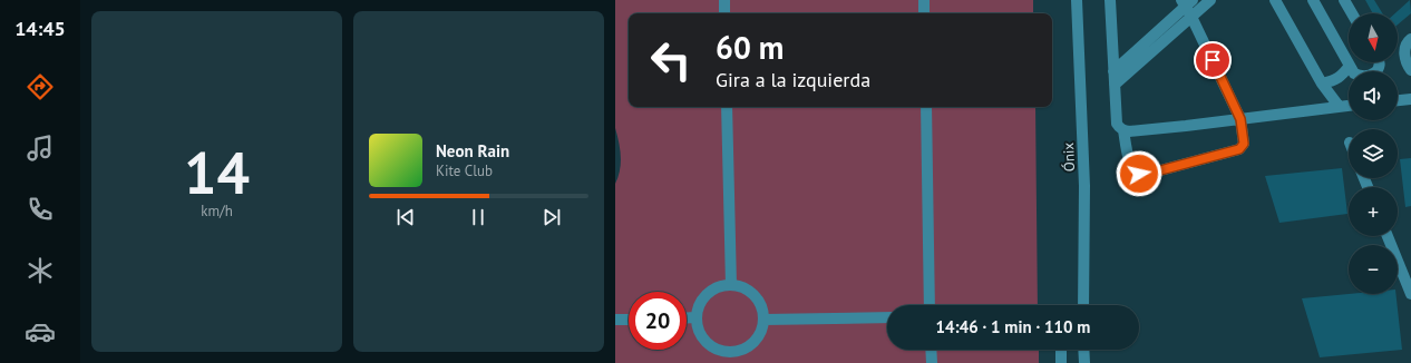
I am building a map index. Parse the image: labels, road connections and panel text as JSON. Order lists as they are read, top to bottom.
{
  "streets": {
    "street": ["Ónix"]
  },
  "north": "bottom",
  "page": {
    "tabs": "14:45",
    "tile": ["14", "km/h"],
    "map_buttons": ["+", "−"],
    "turn": ["60 m", "Gira a la izquierda"],
    "song": ["Neon Rain", "Kite Club"],
    "limit": "20",
    "trip": "14:46 · 1 min · 110 m"
  }
}
